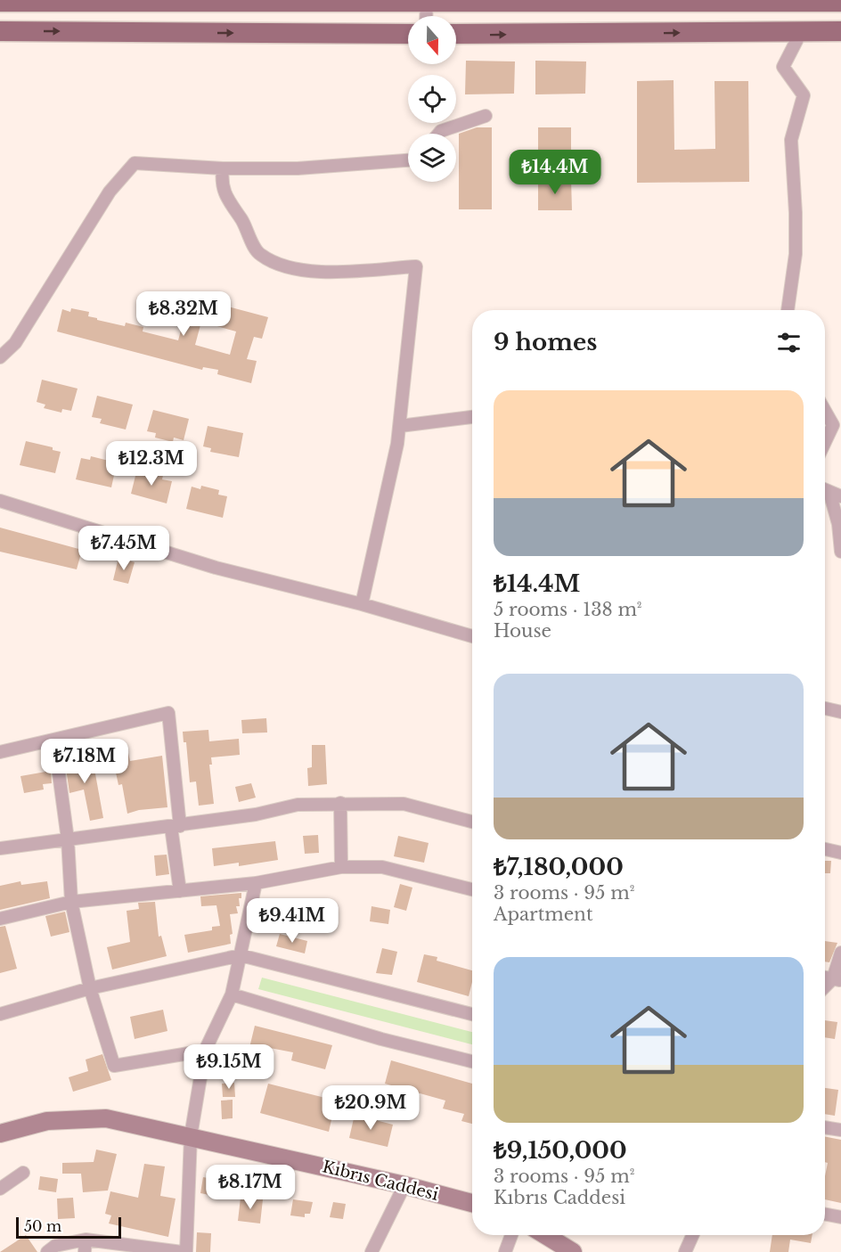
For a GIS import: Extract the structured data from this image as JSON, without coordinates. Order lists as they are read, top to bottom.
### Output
{
  "streets": {
    "main road": ["Kıbrıs Caddesi"]
  },
  "scale_bar": "50 m",
  "north": "bottom",
  "page": {
    "price": [
      "₺14.4M",
      "₺8.32M",
      "₺12.3M",
      "₺7.45M",
      "₺7.18M",
      "₺9.41M",
      "₺9.15M",
      "₺20.9M",
      "₺8.17M"
    ],
    "heading": "9 homes",
    "list": [
      {
        "name": "₺14.4M",
        "note": "5 rooms · 138 m² · House"
      },
      {
        "name": "₺7,180,000",
        "note": "3 rooms · 95 m² · Apartment"
      },
      {
        "name": "₺9,150,000",
        "note": "3 rooms · 95 m² · Kıbrıs Caddesi"
      }
    ],
    "scale": "50 m"
  }
}
